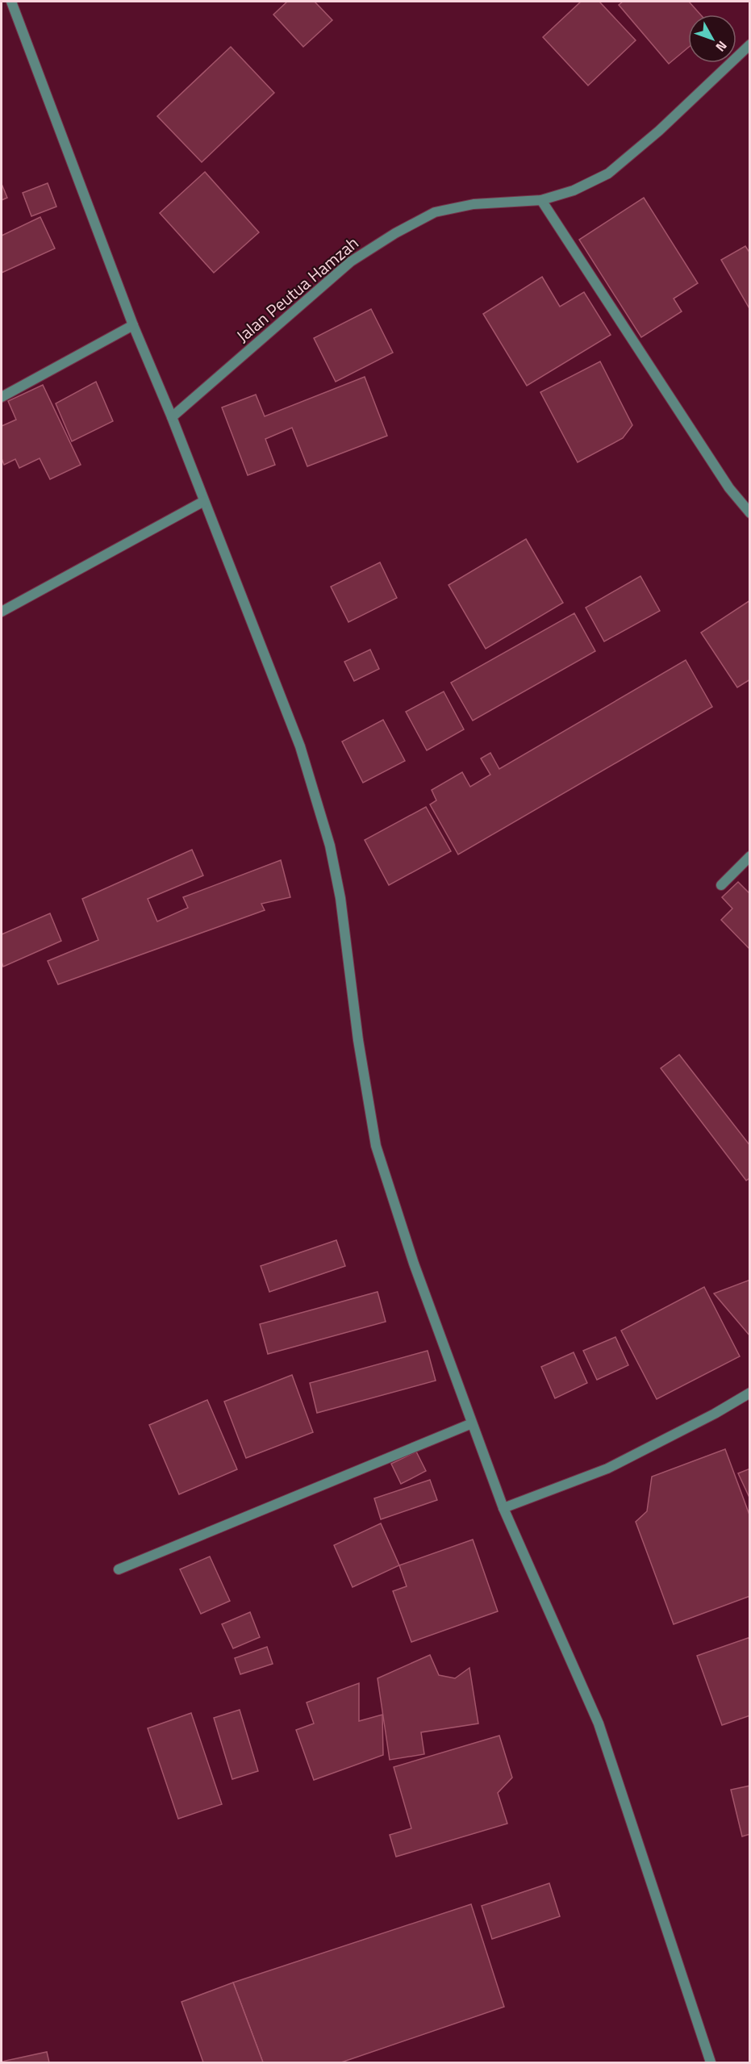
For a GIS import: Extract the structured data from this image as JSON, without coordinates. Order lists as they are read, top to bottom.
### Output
{
  "streets": {
    "street": ["Jalan Peutua Hamzah"]
  },
  "north": "bottom right"
}
